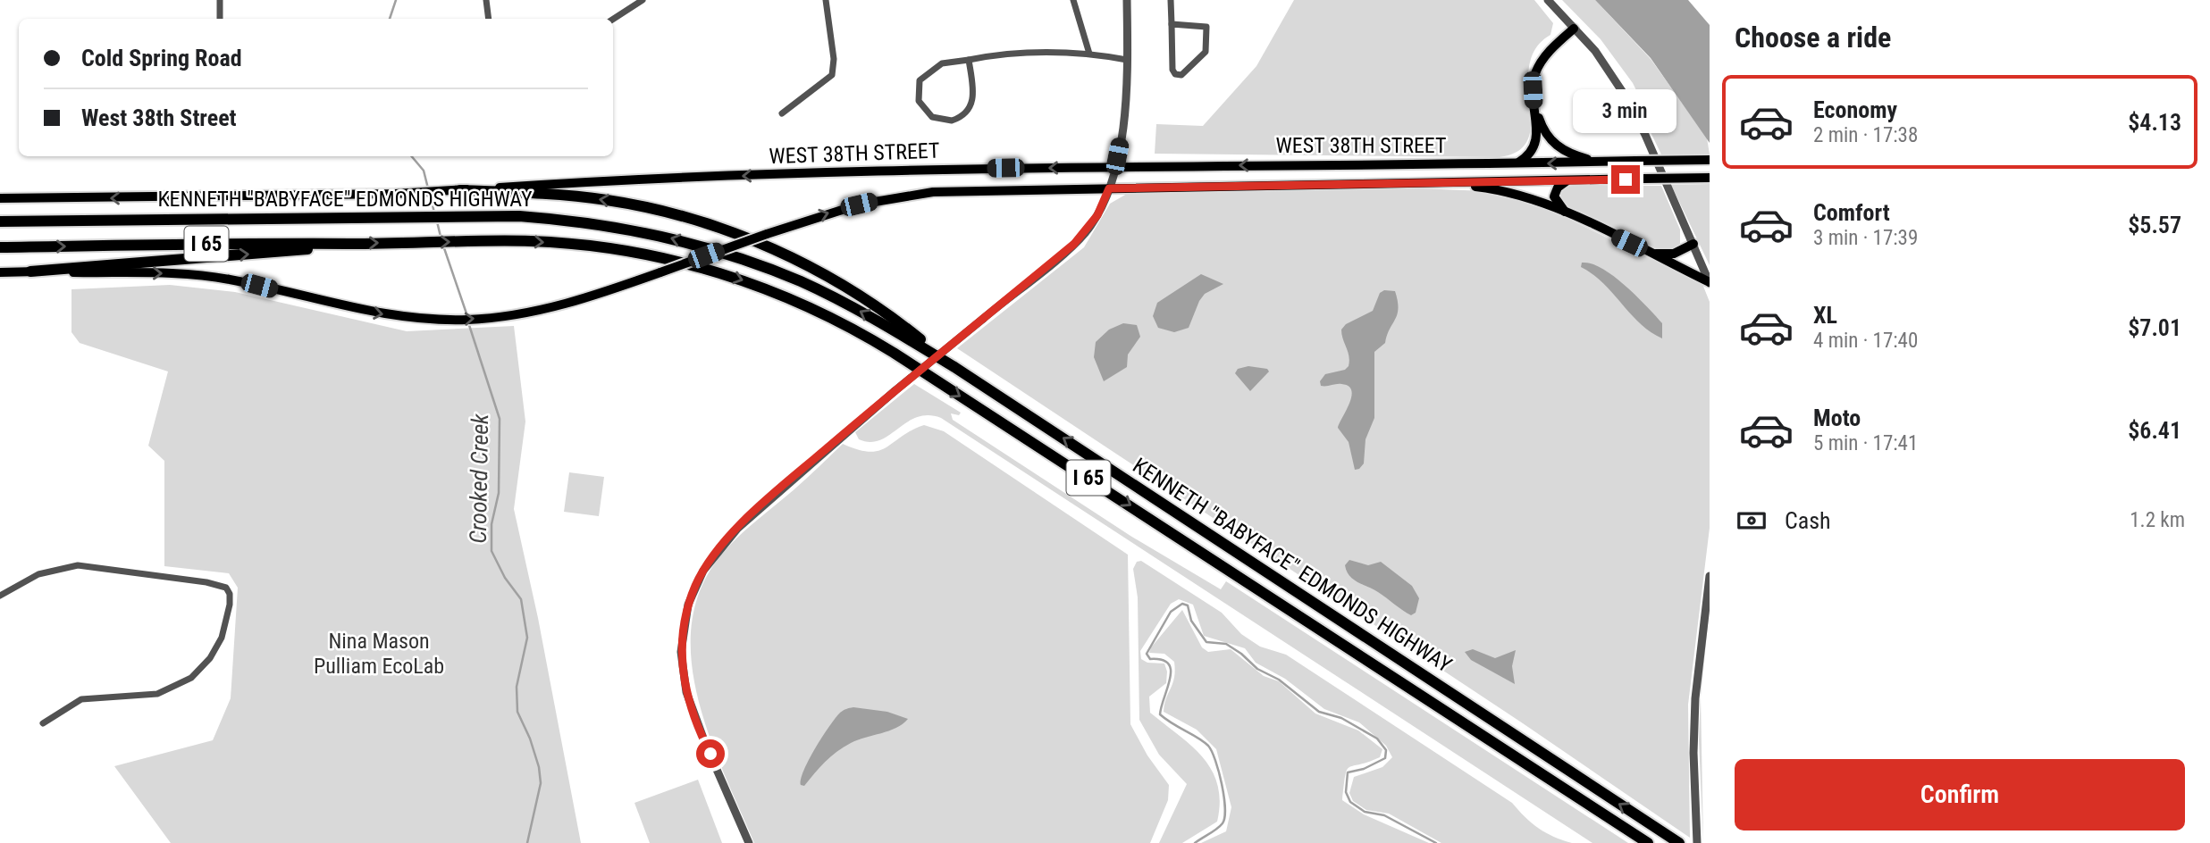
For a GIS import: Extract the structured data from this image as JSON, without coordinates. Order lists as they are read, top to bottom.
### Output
{
  "streets": {
    "highway": ["KENNETH \"BABYFACE\" EDMONDS HIGHWAY", "I 65"],
    "main road": ["WEST 38TH STREET"]
  },
  "water": ["Crooked Creek"],
  "parks": ["Nina Mason Pulliam EcoLab"],
  "page": {
    "heading": "Choose a ride",
    "banner": ["Cold Spring Road", "West 38th Street"],
    "list": [
      {
        "name": "Economy",
        "note": "2 min · 17:38",
        "value": "$4.13"
      },
      {
        "name": "Comfort",
        "note": "3 min · 17:39",
        "value": "$5.57"
      },
      {
        "name": "XL",
        "note": "4 min · 17:40",
        "value": "$7.01"
      },
      {
        "name": "Moto",
        "note": "5 min · 17:41",
        "value": "$6.41"
      }
    ],
    "bubble": "3 min",
    "pay": ["Cash", "1.2 km"],
    "buttons": "Confirm"
  }
}
